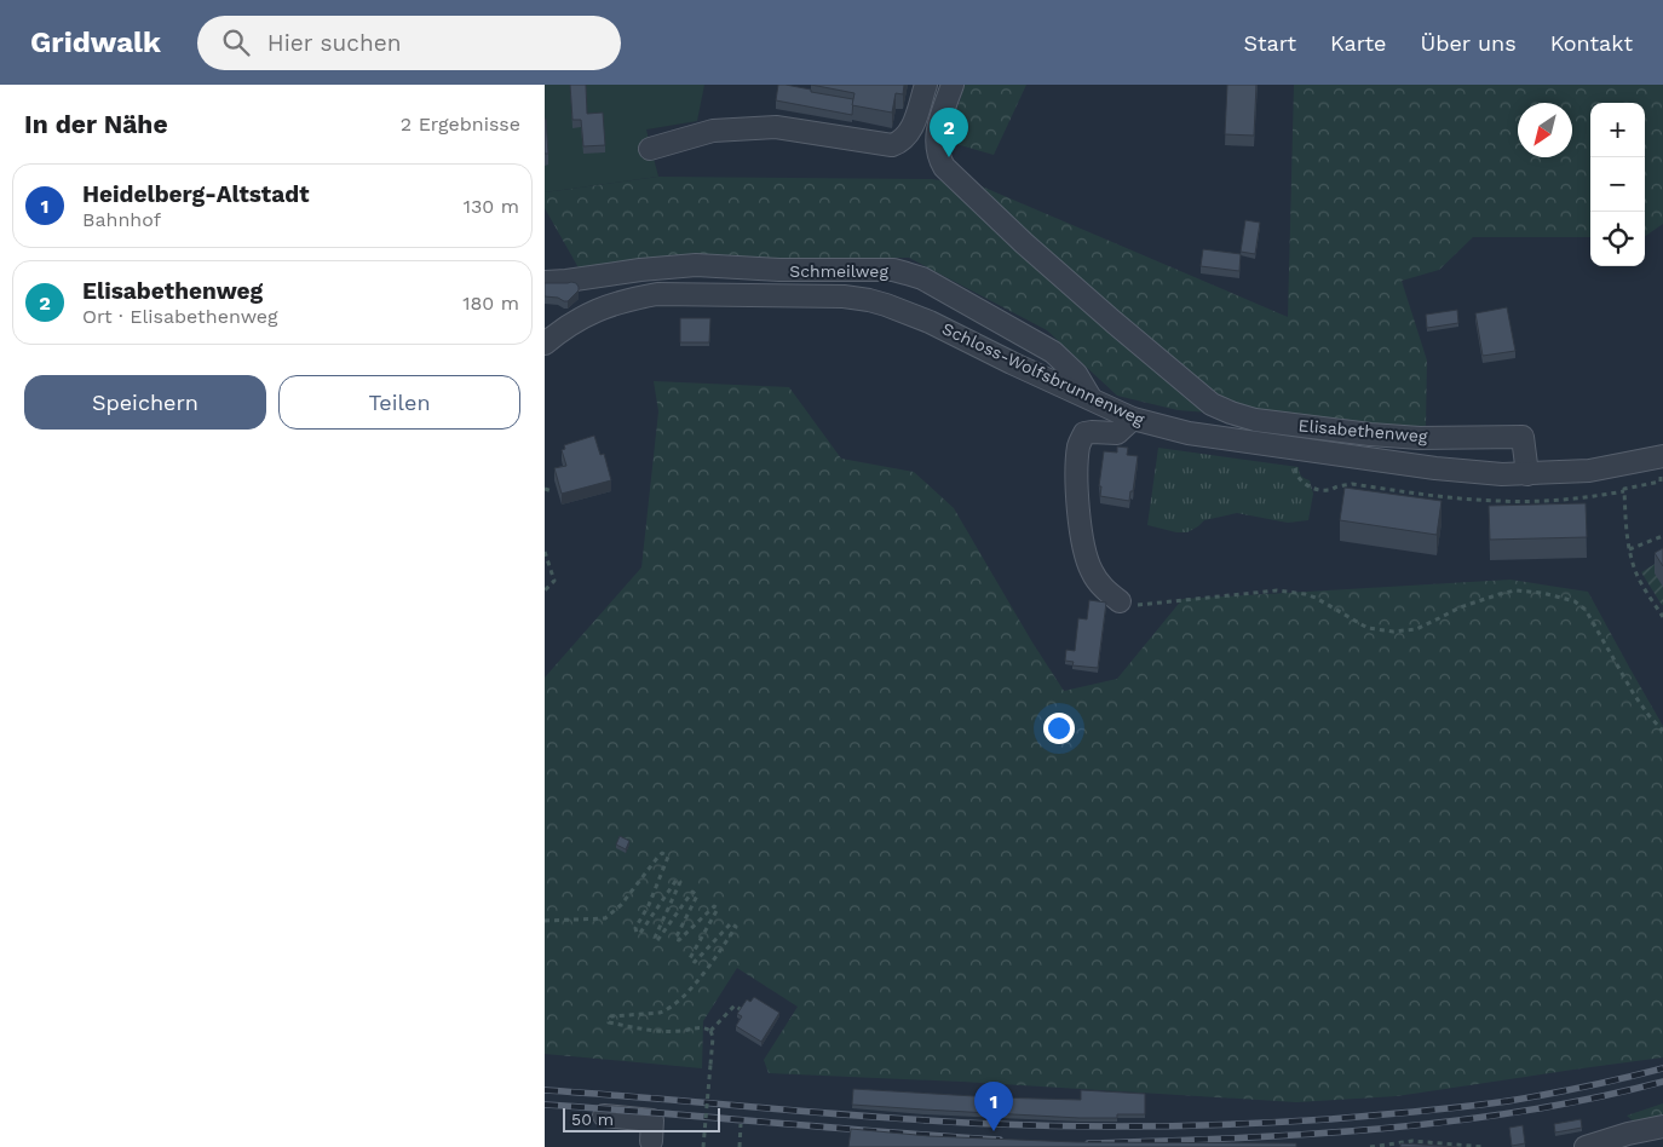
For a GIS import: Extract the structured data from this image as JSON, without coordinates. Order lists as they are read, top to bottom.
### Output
{
  "streets": {
    "street": ["Schmeilweg", "Schloss-Wolfsbrunnenweg", "Elisabethenweg"]
  },
  "crossings": [
    ["Schmeilweg", "Schloss-Wolfsbrunnenweg"],
    ["Schloss-Wolfsbrunnenweg", "Elisabethenweg"]
  ],
  "scale_bar": "50 m",
  "north": "bottom left",
  "page": {
    "header": "Gridwalk",
    "search": "Hier suchen",
    "nav": [
      "Start",
      "Karte",
      "Über uns",
      "Kontakt"
    ],
    "heading": ["In der Nähe", "2 Ergebnisse"],
    "map_buttons": ["+", "−"],
    "pins": ["2", "1"],
    "list": [
      {
        "mark": "1",
        "name": "Heidelberg-Altstadt",
        "note": "Bahnhof",
        "value": "130 m"
      },
      {
        "mark": "2",
        "name": "Elisabethenweg",
        "note": "Ort · Elisabethenweg",
        "value": "180 m"
      }
    ],
    "buttons": ["Speichern", "Teilen"],
    "scale": "50 m"
  }
}
